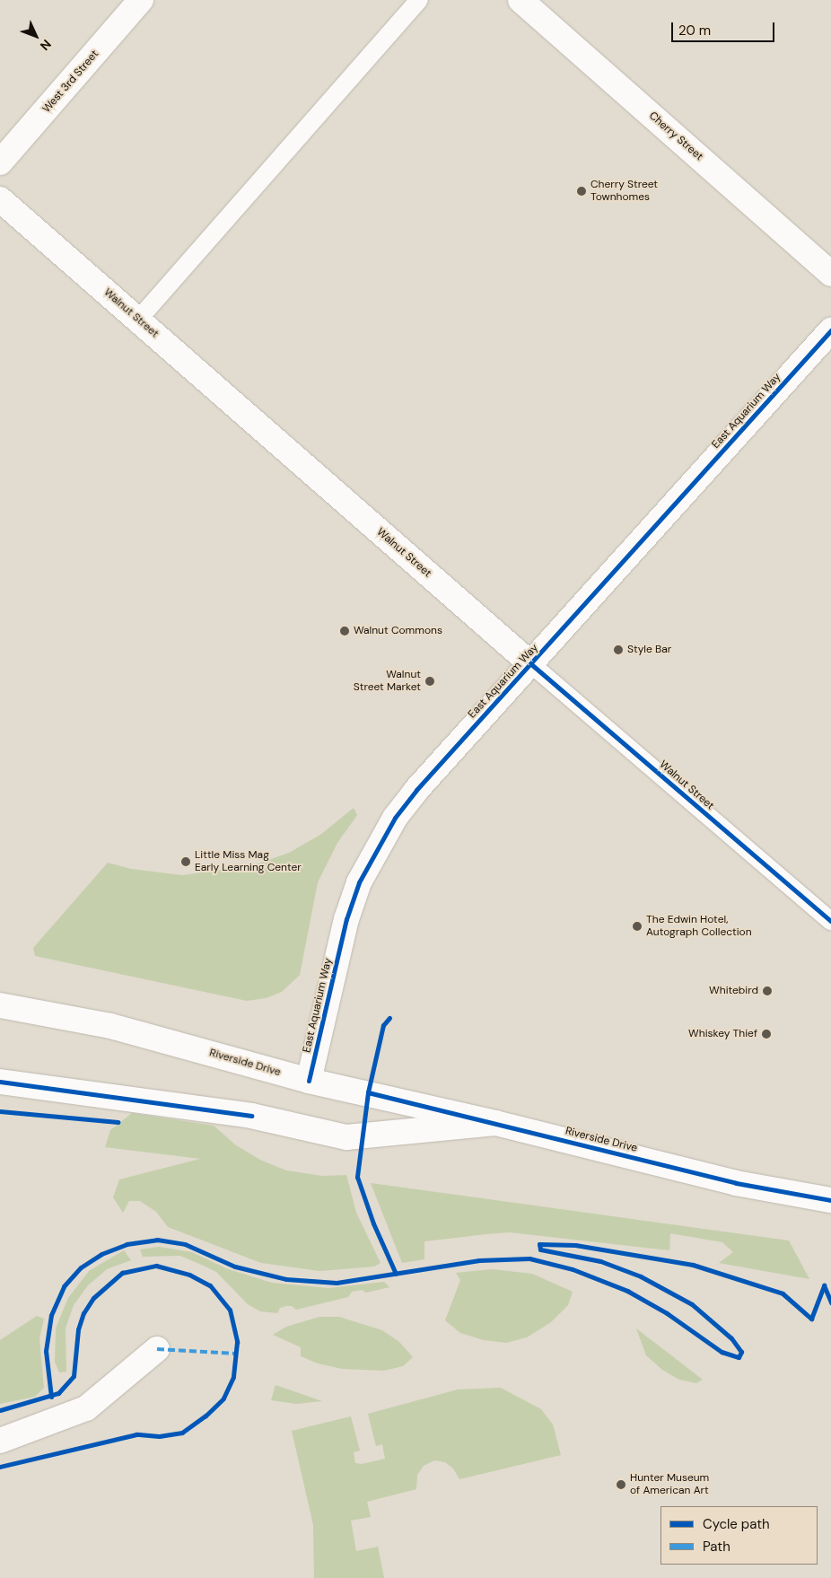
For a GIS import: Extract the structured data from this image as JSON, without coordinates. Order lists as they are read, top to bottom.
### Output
{
  "streets": {
    "street": [
      "West 3rd Street",
      "Cherry Street",
      "Walnut Street",
      "East Aquarium Way",
      "Riverside Drive"
    ]
  },
  "crossings": [
    ["Walnut Street", "East Aquarium Way"],
    ["East Aquarium Way", "Riverside Drive"]
  ],
  "places": [
    "Cherry Street Townhomes",
    "Walnut Commons",
    "Style Bar",
    "Walnut Street Market",
    "Little Miss Mag Early Learning Center",
    "The Edwin Hotel, Autograph Collection",
    "Whitebird",
    "Whiskey Thief",
    "Hunter Museum of American Art"
  ],
  "legend": ["Cycle path", "Path"],
  "scale_bar": "20 m",
  "north": "bottom right"
}
